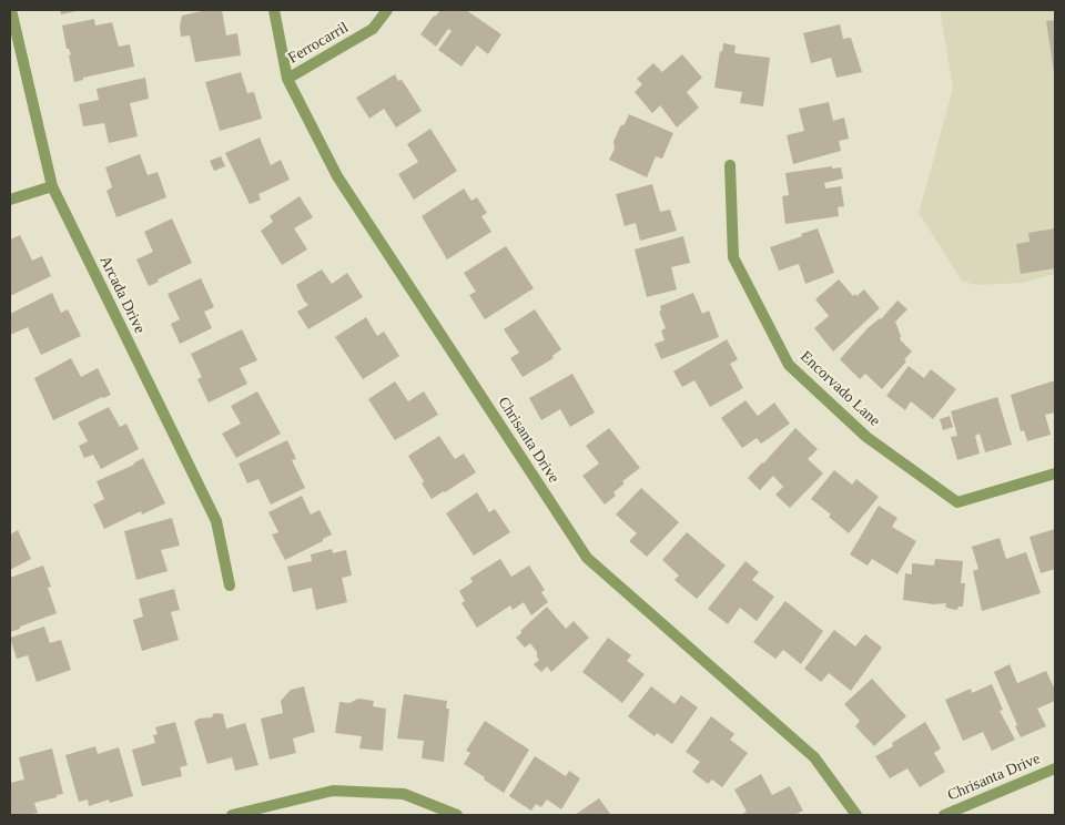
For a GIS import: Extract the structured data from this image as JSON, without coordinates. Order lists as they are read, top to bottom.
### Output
{
  "streets": {
    "street": [
      "Ferrocarril",
      "Arcada Drive",
      "Encorvado Lane",
      "Chrisanta Drive"
    ]
  },
  "crossings": [
    ["Ferrocarril", "Chrisanta Drive"]
  ]
}
